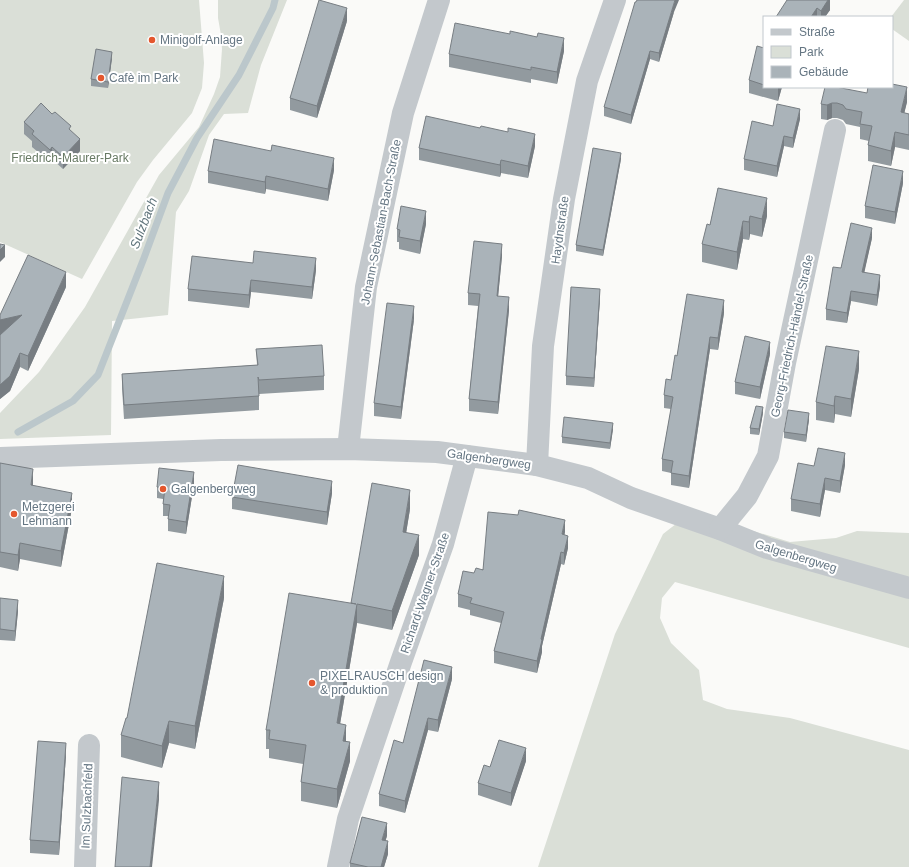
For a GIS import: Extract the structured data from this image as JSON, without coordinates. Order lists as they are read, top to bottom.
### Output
{
  "streets": {
    "street": [
      "Johann-Sebastian-Bach-Straße",
      "Haydnstraße",
      "Georg-Friedrich-Händel-Straße",
      "Galgenbergweg",
      "Richard-Wagner-Straße",
      "Im Sulzbachfeld"
    ]
  },
  "crossings": [
    ["Johann-Sebastian-Bach-Straße", "Galgenbergweg"],
    ["Haydnstraße", "Galgenbergweg"],
    ["Georg-Friedrich-Händel-Straße", "Galgenbergweg"],
    ["Galgenbergweg", "Richard-Wagner-Straße"]
  ],
  "water": ["Sulzbach"],
  "parks": ["Friedrich-Maurer-Park"],
  "places": [
    "Minigolf-Anlage",
    "Cafè im Park",
    "Galgenbergweg",
    "Metzgerei Lehmann",
    "PIXELRAUSCH design & produktion"
  ],
  "legend": ["Straße", "Park", "Gebäude"]
}
